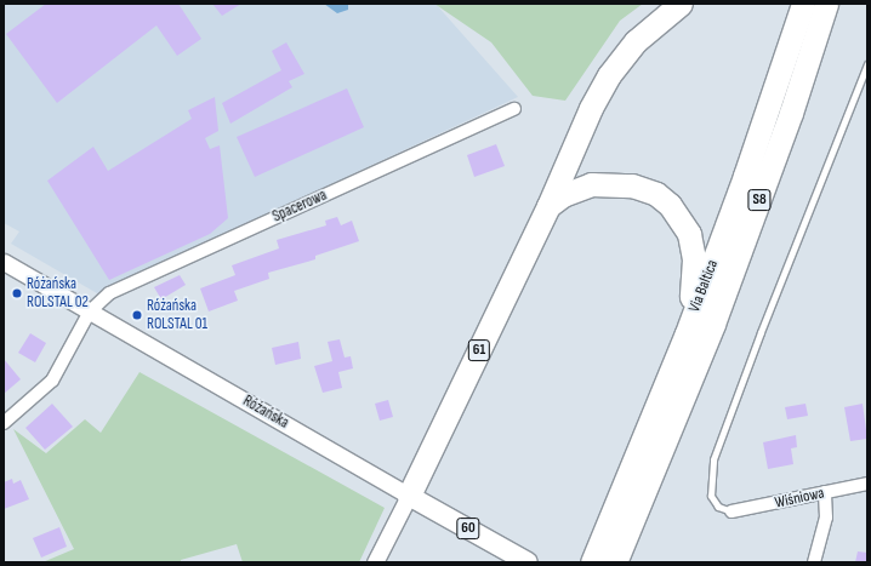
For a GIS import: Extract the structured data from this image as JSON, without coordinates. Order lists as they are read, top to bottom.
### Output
{
  "streets": {
    "highway": ["S8", "Via Baltica", "61"],
    "main road": ["Różańska", "60"],
    "street": ["Spacerowa", "Wiśniowa"]
  },
  "crossings": [
    ["Spacerowa", "Różańska"],
    ["61", "Różańska"]
  ],
  "places": ["Różańska ROLSTAL 02", "Różańska ROLSTAL 01"]
}
